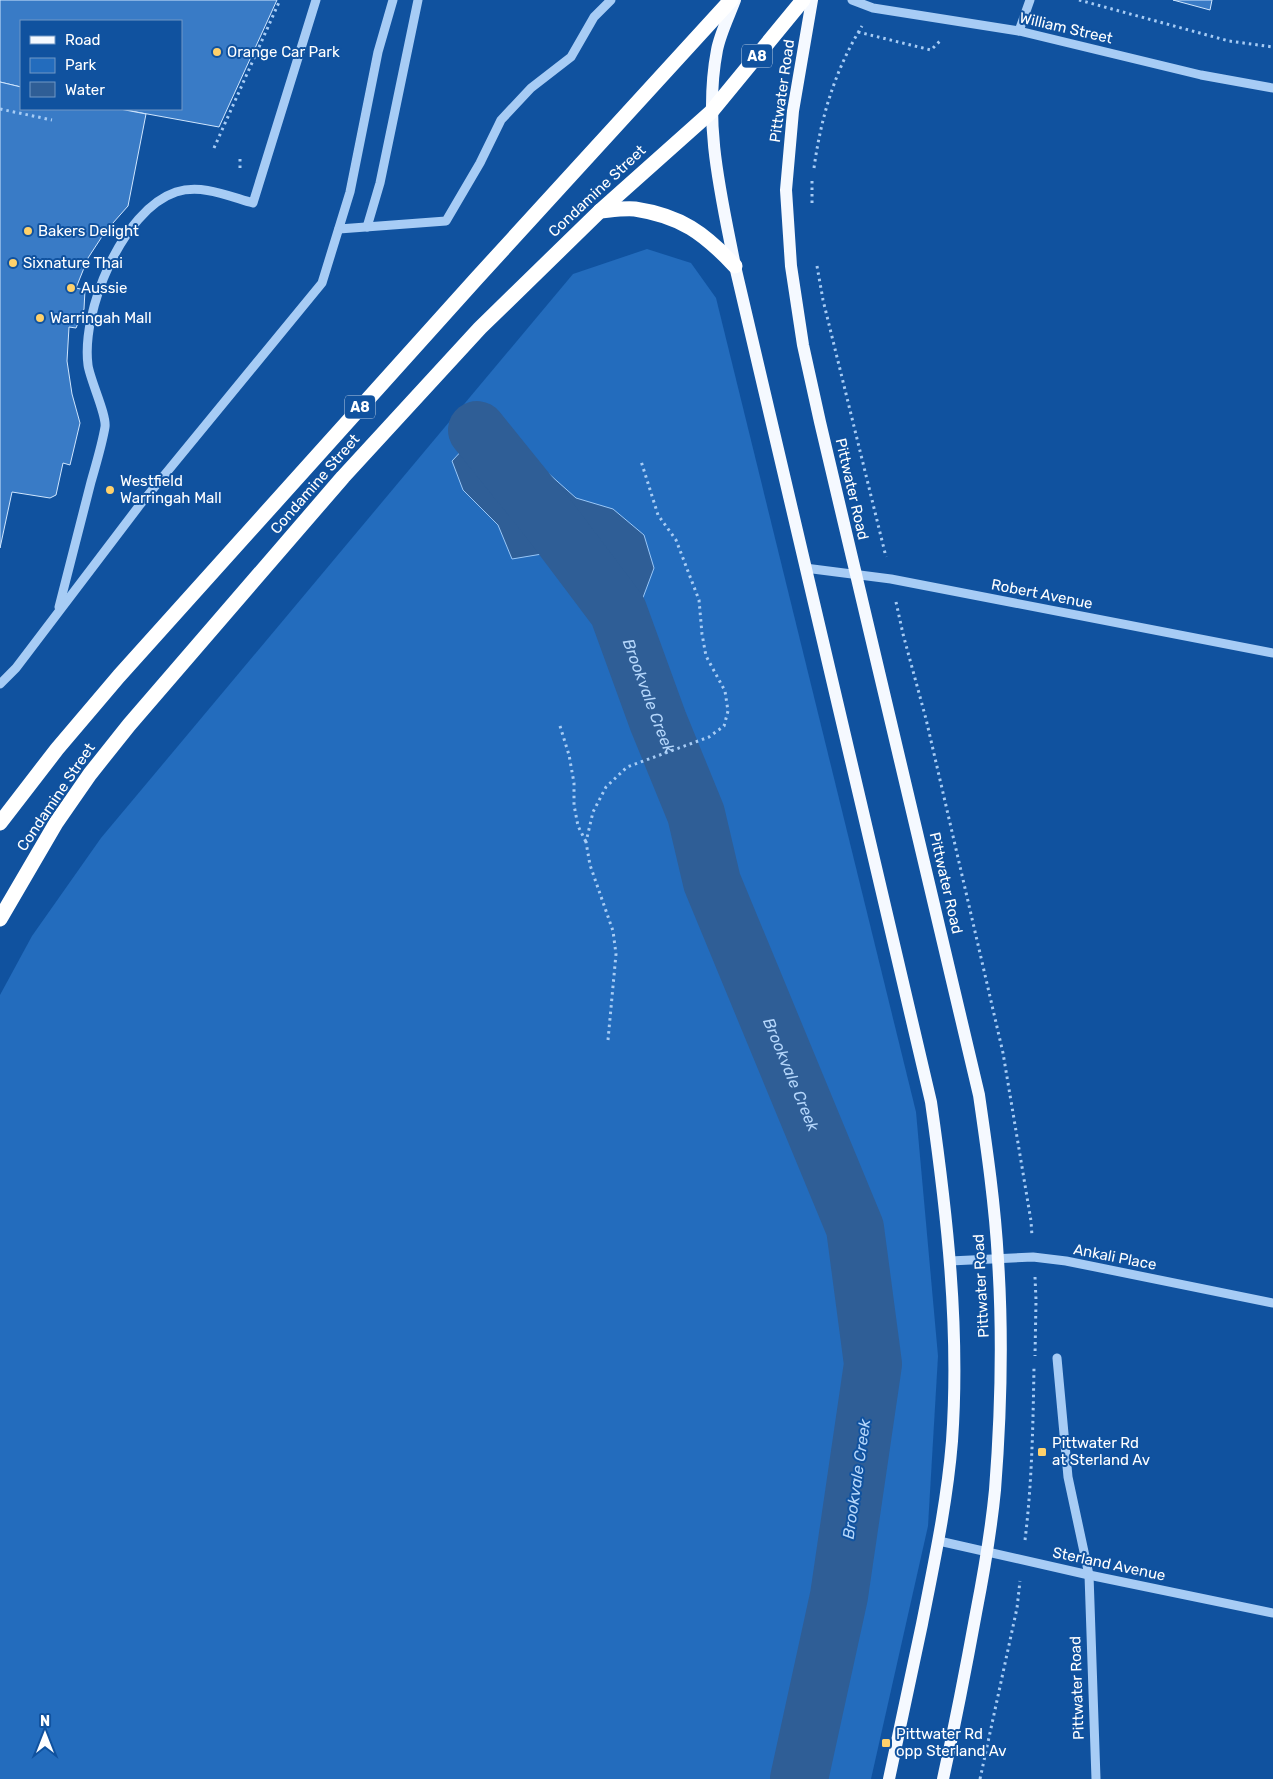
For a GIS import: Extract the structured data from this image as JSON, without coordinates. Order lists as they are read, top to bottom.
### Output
{
  "streets": {
    "highway": ["A8", "Condamine Street"],
    "main road": ["Pittwater Road"],
    "street": [
      "William Street",
      "Robert Avenue",
      "Ankali Place",
      "Sterland Avenue"
    ]
  },
  "crossings": [
    ["Pittwater Road", "Condamine Street"],
    ["Pittwater Road", "Robert Avenue"],
    ["Pittwater Road", "Ankali Place"],
    ["Pittwater Road", "Sterland Avenue"]
  ],
  "water": ["Brookvale Creek"],
  "places": {
    "other": [
      "Orange Car Park",
      "Bakers Delight",
      "Sixnature Thai",
      "Aussie",
      "Warringah Mall",
      "Westfield Warringah Mall"
    ],
    "transit": ["Pittwater Rd at Sterland Av", "Pittwater Rd opp Sterland Av"]
  },
  "legend": ["Road", "Park", "Water"],
  "north": "top"
}
